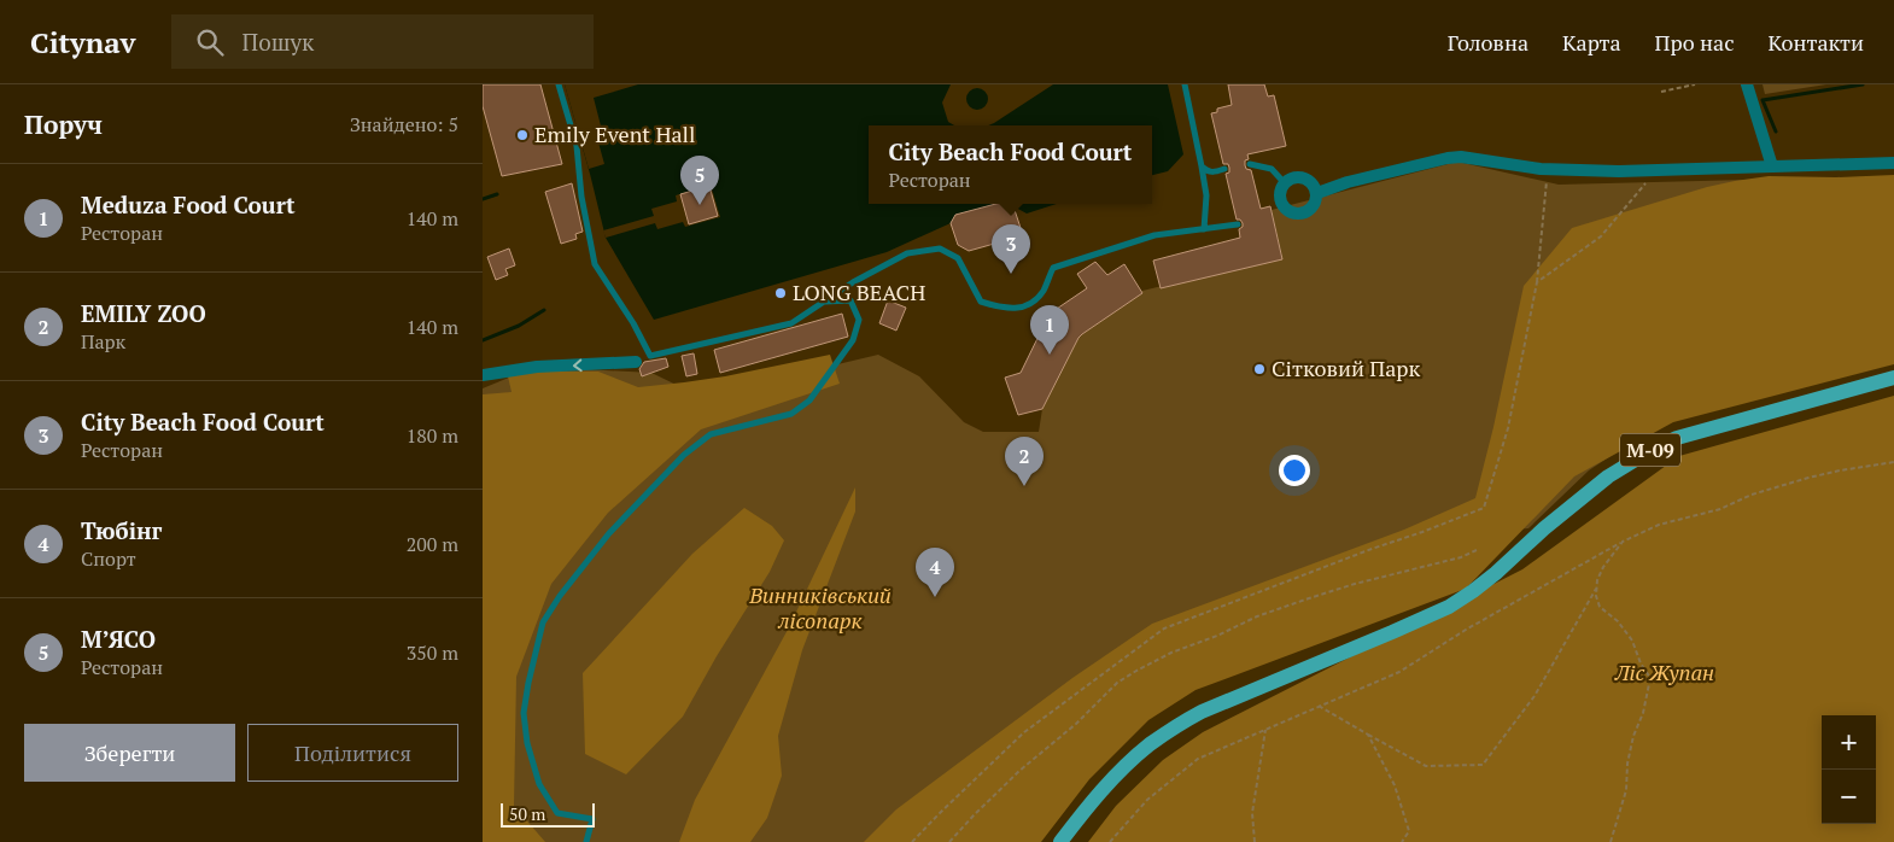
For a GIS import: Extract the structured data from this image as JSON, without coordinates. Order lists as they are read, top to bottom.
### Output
{
  "streets": {
    "main road": ["М-09"]
  },
  "parks": ["Винниківський лісопарк", "Ліс Жупан"],
  "places": ["Emily Event Hall", "LONG BEACH", "Сітковий Парк"],
  "scale_bar": "50 m",
  "page": {
    "header": "Citynav",
    "search": "Пошук",
    "nav": [
      "Головна",
      "Карта",
      "Про нас",
      "Контакти"
    ],
    "heading": ["Поруч", "Знайдено: 5"],
    "popup": ["City Beach Food Court", "Ресторан"],
    "pins": [
      "5",
      "3",
      "1",
      "2",
      "4"
    ],
    "list": [
      {
        "mark": "1",
        "name": "Meduza Food Court",
        "note": "Ресторан",
        "value": "140 m"
      },
      {
        "mark": "2",
        "name": "EMILY ZOO",
        "note": "Парк",
        "value": "140 m"
      },
      {
        "mark": "3",
        "name": "City Beach Food Court",
        "note": "Ресторан",
        "value": "180 m"
      },
      {
        "mark": "4",
        "name": "Тюбінг",
        "note": "Спорт",
        "value": "200 m"
      },
      {
        "mark": "5",
        "name": "М’ЯСО",
        "note": "Ресторан",
        "value": "350 m"
      }
    ],
    "buttons": ["Зберегти", "Поділитися"],
    "map_buttons": ["+", "−"],
    "scale": "50 m"
  }
}
